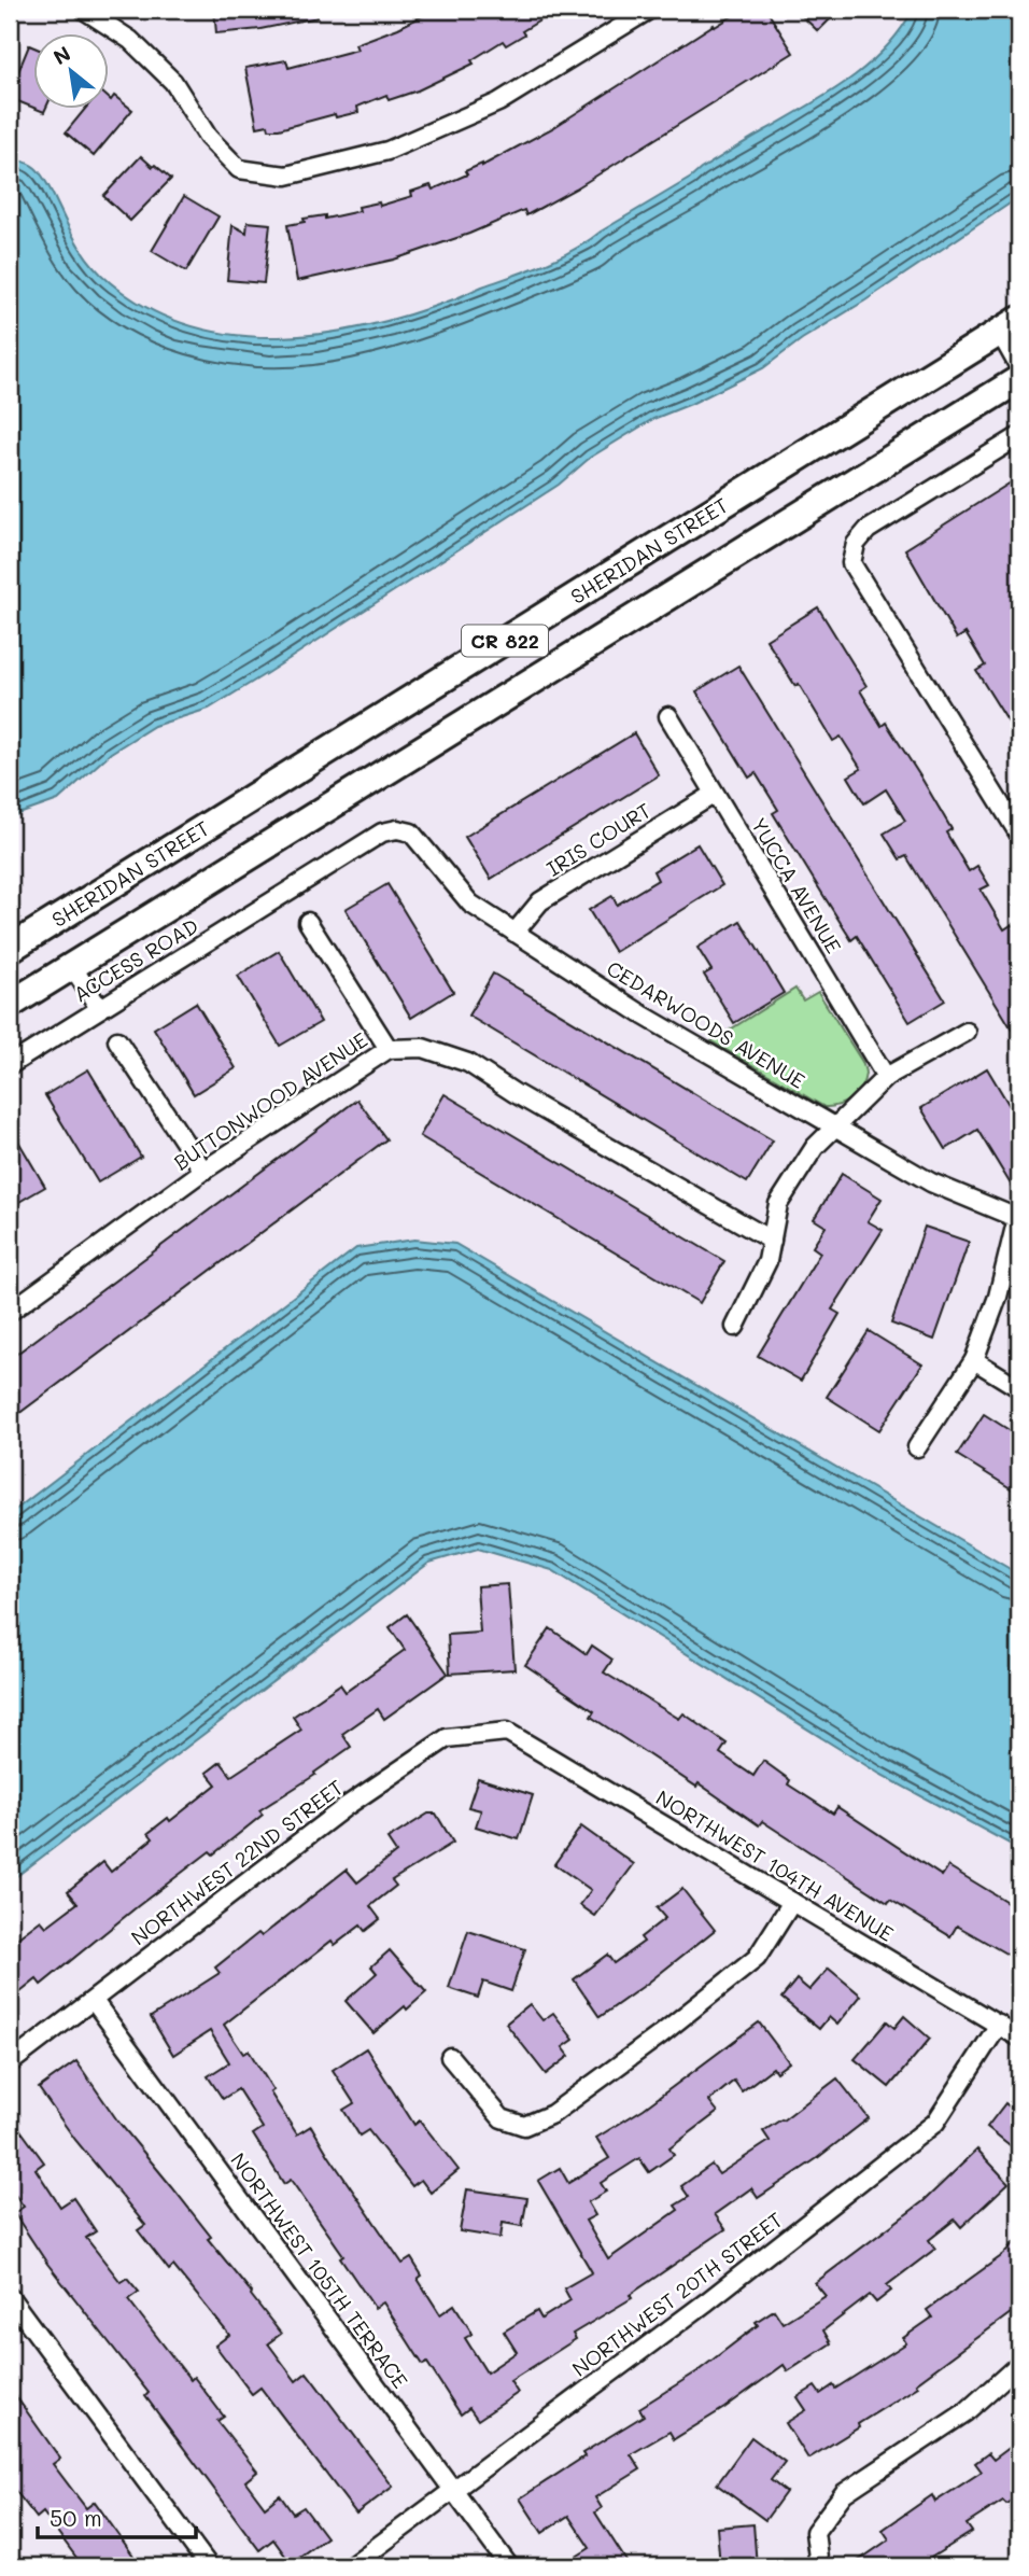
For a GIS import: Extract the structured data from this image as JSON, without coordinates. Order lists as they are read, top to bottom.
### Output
{
  "streets": {
    "main road": ["SHERIDAN STREET", "CR 822"],
    "street": [
      "IRIS COURT",
      "YUCCA AVENUE",
      "ACCESS ROAD",
      "CEDARWOODS AVENUE",
      "BUTTONWOOD AVENUE",
      "NORTHWEST 22ND STREET",
      "NORTHWEST 104TH AVENUE",
      "NORTHWEST 105TH TERRACE",
      "NORTHWEST 20TH STREET"
    ]
  },
  "crossings": [
    ["IRIS COURT", "YUCCA AVENUE"],
    ["IRIS COURT", "CEDARWOODS AVENUE"],
    ["ACCESS ROAD", "CEDARWOODS AVENUE"],
    ["NORTHWEST 22ND STREET", "NORTHWEST 104TH AVENUE"],
    ["NORTHWEST 22ND STREET", "NORTHWEST 105TH TERRACE"],
    ["NORTHWEST 104TH AVENUE", "NORTHWEST 20TH STREET"],
    ["NORTHWEST 105TH TERRACE", "NORTHWEST 20TH STREET"]
  ],
  "scale_bar": "50 m",
  "north": "top left"
}
